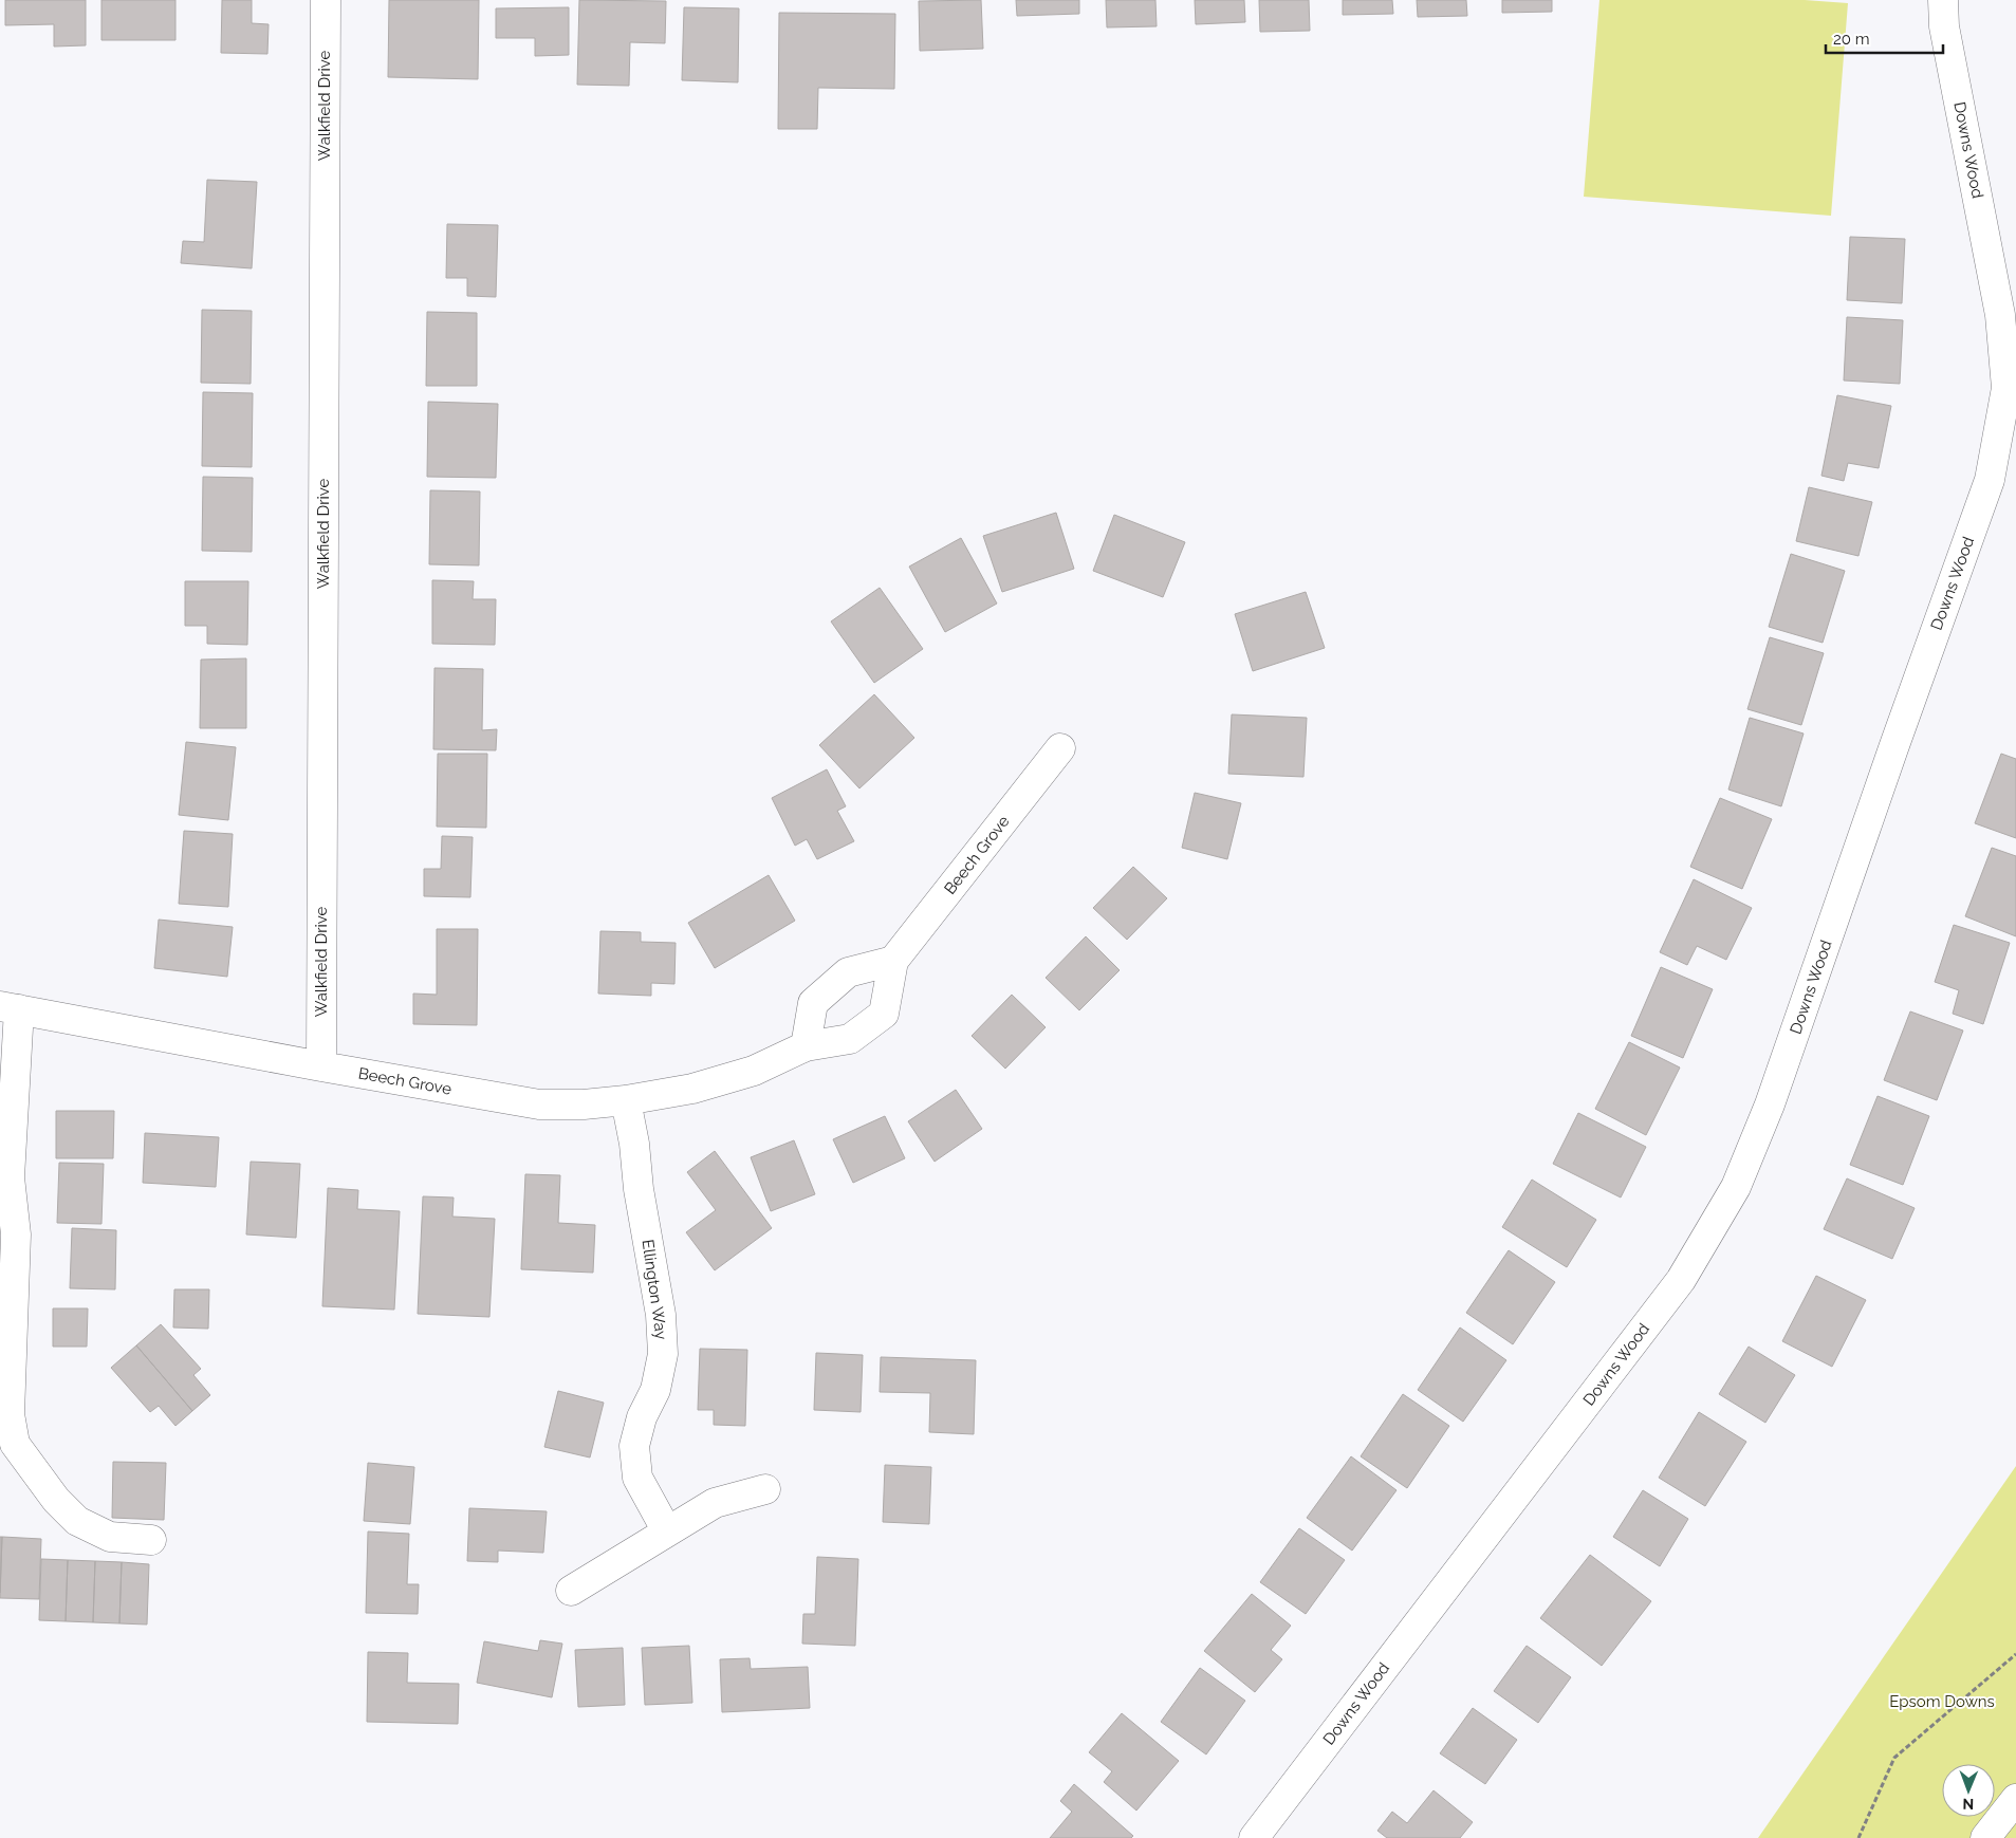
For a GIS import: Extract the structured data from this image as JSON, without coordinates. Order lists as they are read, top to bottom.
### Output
{
  "streets": {
    "street": [
      "Walkfield Drive",
      "Downs Wood",
      "Beech Grove",
      "Ellington Way"
    ]
  },
  "crossings": [
    ["Walkfield Drive", "Beech Grove"],
    ["Beech Grove", "Ellington Way"]
  ],
  "parks": ["Epsom Downs"],
  "scale_bar": "20 m",
  "north": "bottom"
}
